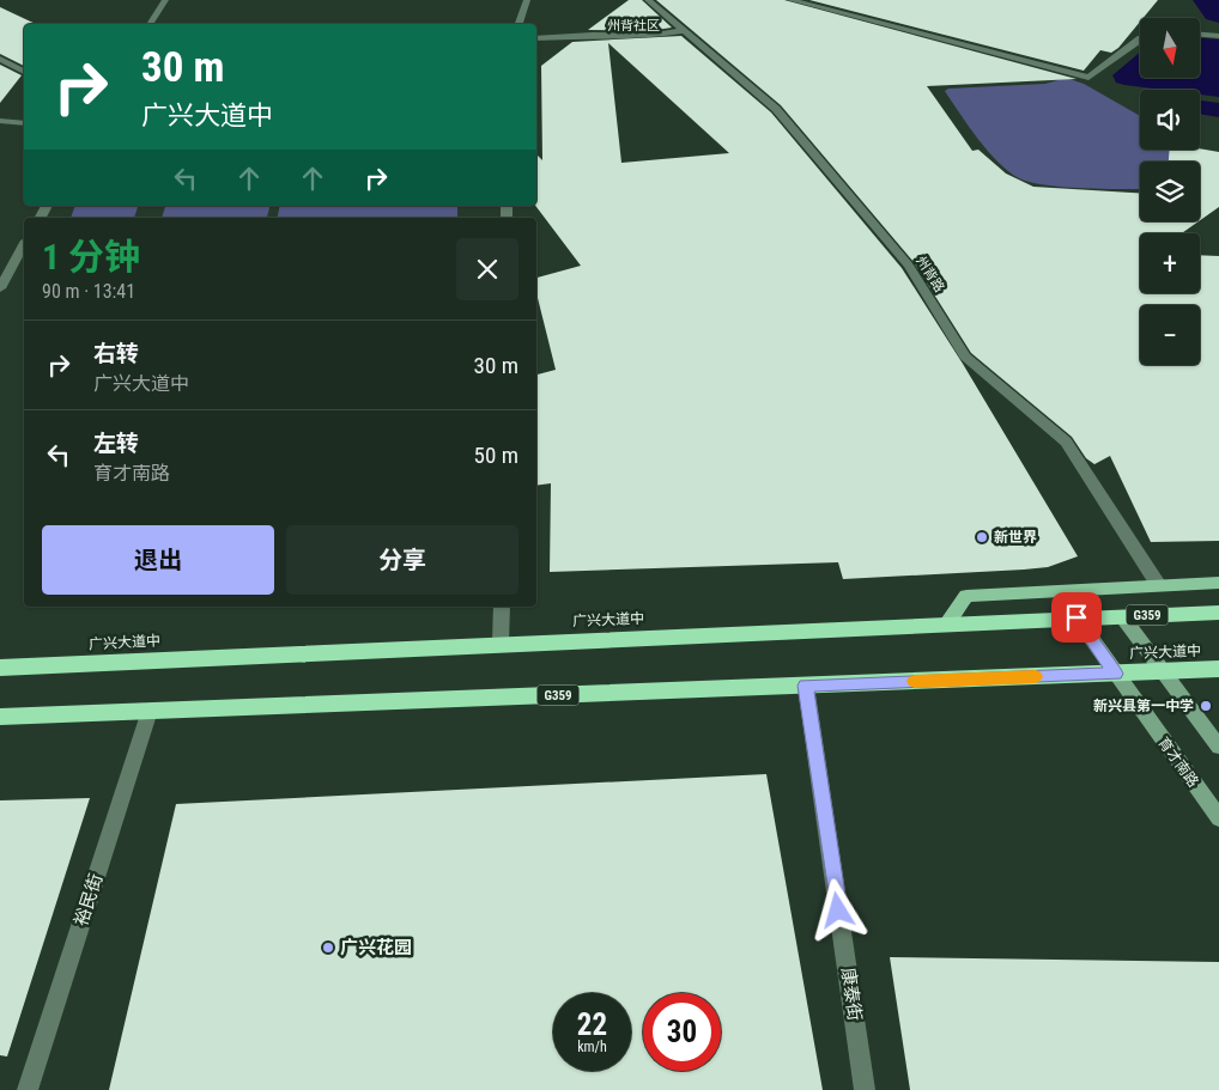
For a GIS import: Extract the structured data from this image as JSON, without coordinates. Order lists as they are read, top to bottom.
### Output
{
  "streets": {
    "highway": ["G359", "广兴大道中"],
    "street": [
      "州背路",
      "育才南路",
      "裕民街",
      "康泰街"
    ]
  },
  "crossings": [
    ["广兴大道中", "育才南路"],
    ["广兴大道中", "裕民街"],
    ["广兴大道中", "康泰街"]
  ],
  "districts": ["州背社区"],
  "places": ["新世界", "新兴县第一中学", "广兴花园"],
  "north": "bottom",
  "page": {
    "map_buttons": ["+", "−"],
    "turn": ["30 m", "广兴大道中"],
    "heading": ["1 分钟", "90 m · 13:41"],
    "list": [
      {
        "name": "右转",
        "note": "广兴大道中",
        "value": "30 m"
      },
      {
        "name": "左转",
        "note": "育才南路",
        "value": "50 m"
      }
    ],
    "buttons": ["退出", "分享"],
    "speed": "22 km/h",
    "limit": "30"
  }
}
